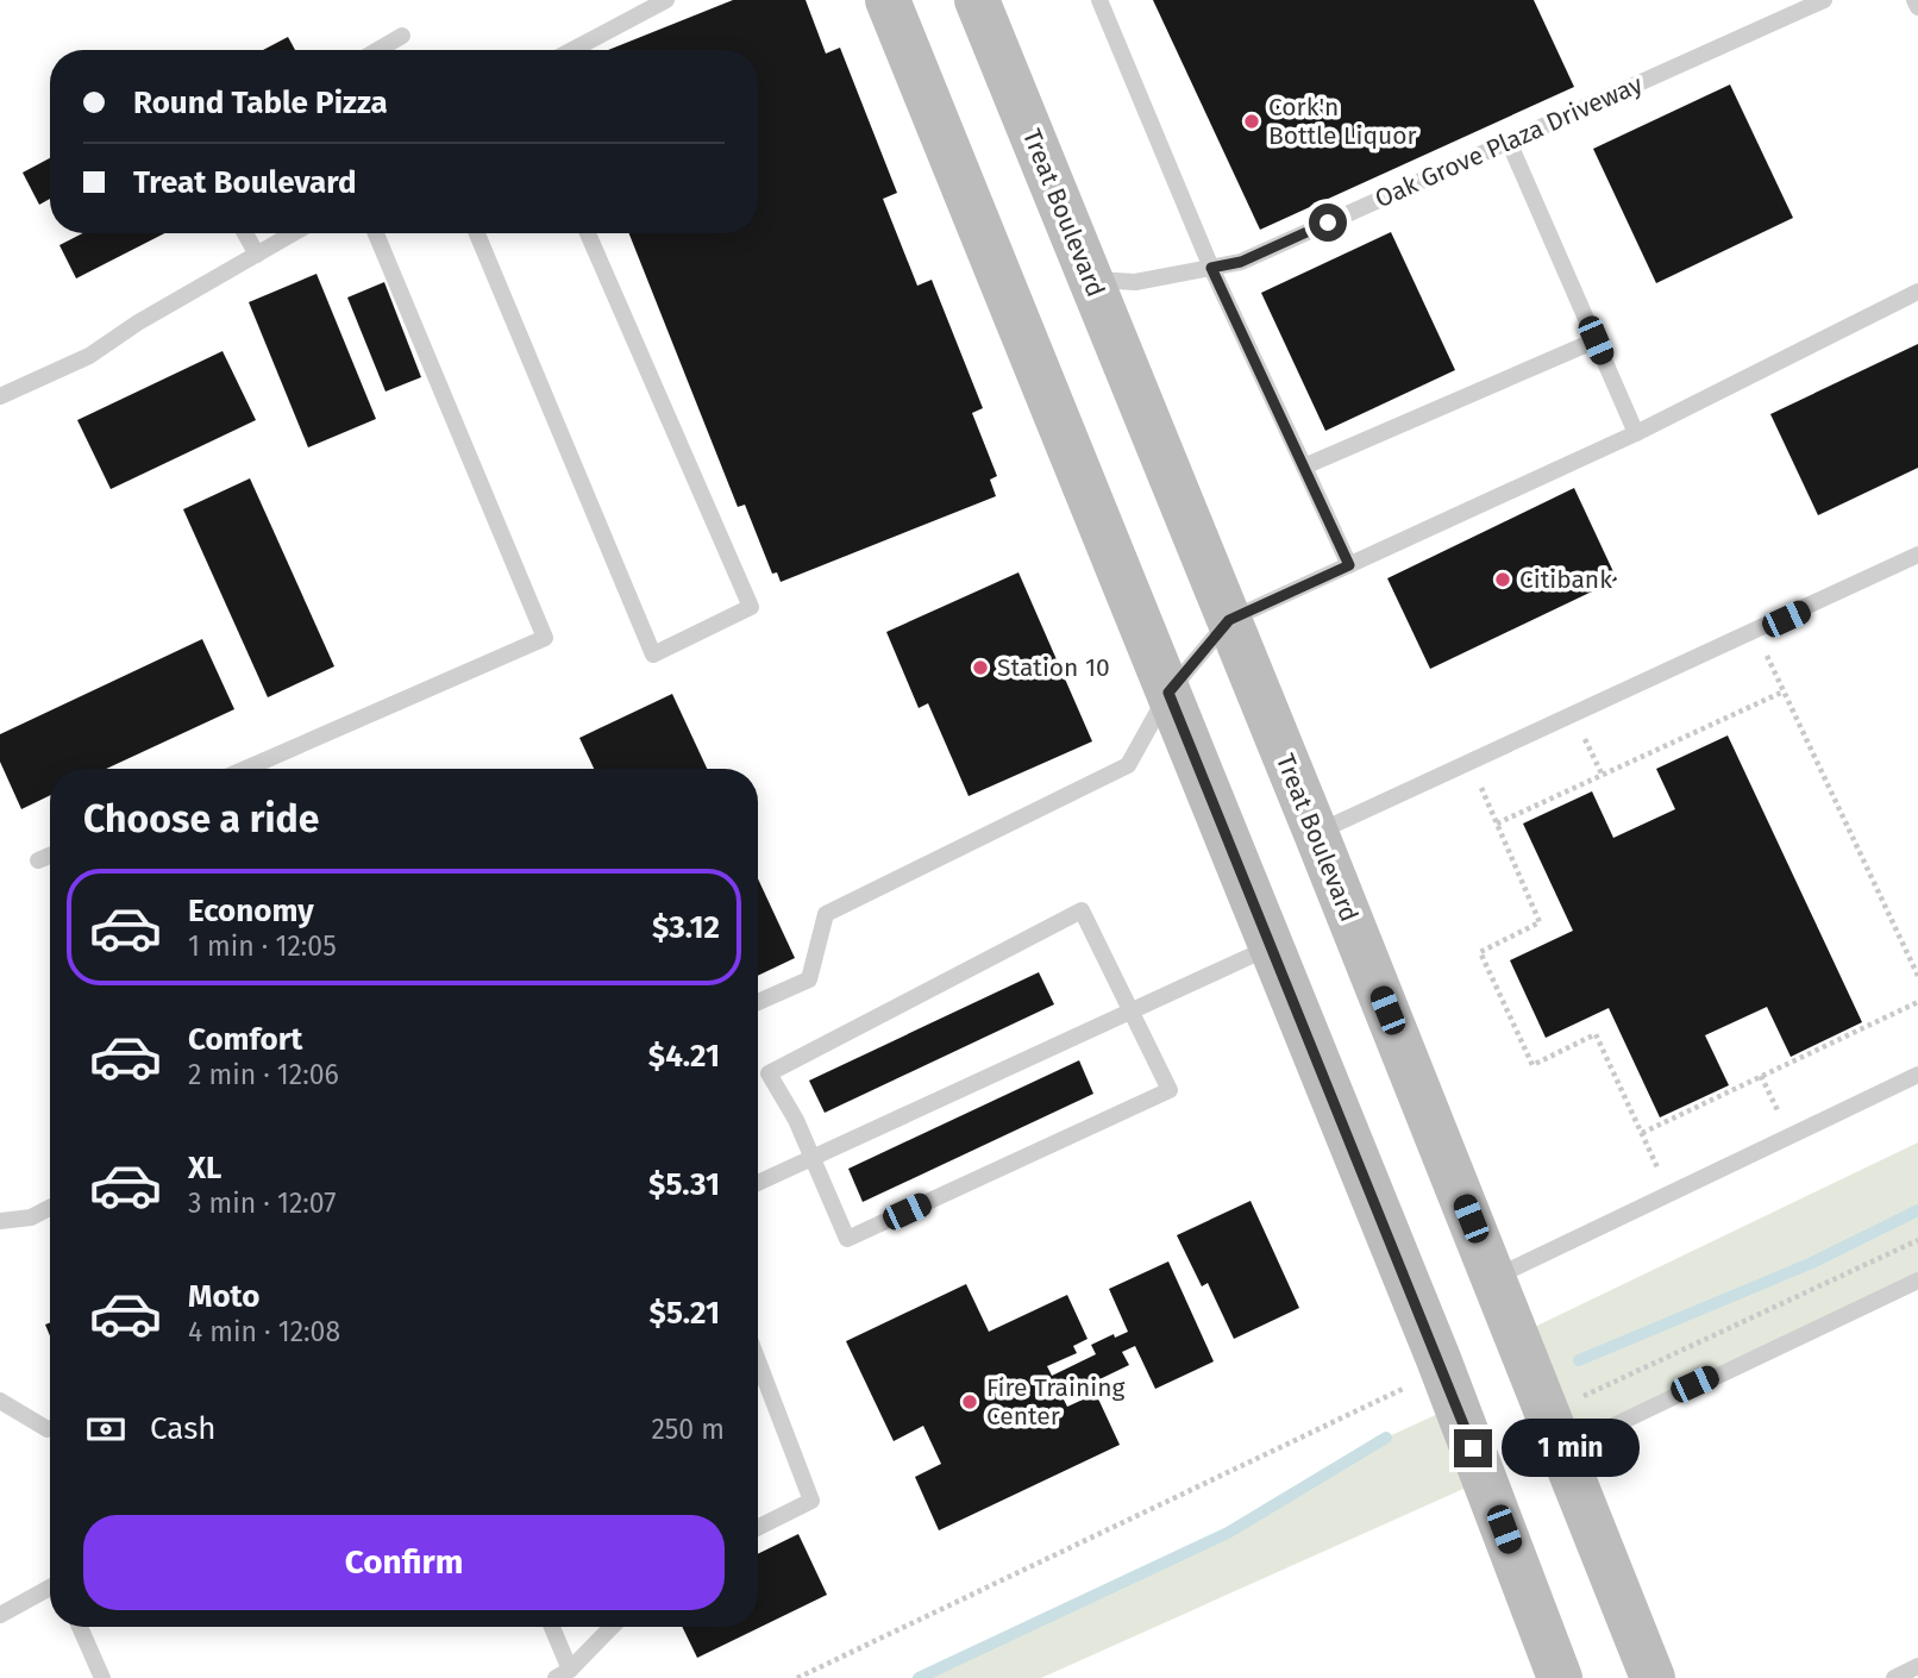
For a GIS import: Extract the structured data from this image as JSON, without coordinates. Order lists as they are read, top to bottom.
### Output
{
  "streets": {
    "main road": ["Treat Boulevard"],
    "lane": ["Oak Grove Plaza Driveway"]
  },
  "crossings": [
    ["Oak Grove Plaza Driveway", "Treat Boulevard"]
  ],
  "places": [
    "Cork'n Bottle Liquor",
    "Citibank",
    "Station 10",
    "Fire Training Center"
  ],
  "page": {
    "banner": ["Round Table Pizza", "Treat Boulevard"],
    "heading": "Choose a ride",
    "list": [
      {
        "name": "Economy",
        "note": "1 min · 12:05",
        "value": "$3.12"
      },
      {
        "name": "Comfort",
        "note": "2 min · 12:06",
        "value": "$4.21"
      },
      {
        "name": "XL",
        "note": "3 min · 12:07",
        "value": "$5.31"
      },
      {
        "name": "Moto",
        "note": "4 min · 12:08",
        "value": "$5.21"
      }
    ],
    "pay": ["Cash", "250 m"],
    "bubble": "1 min",
    "buttons": "Confirm"
  }
}
